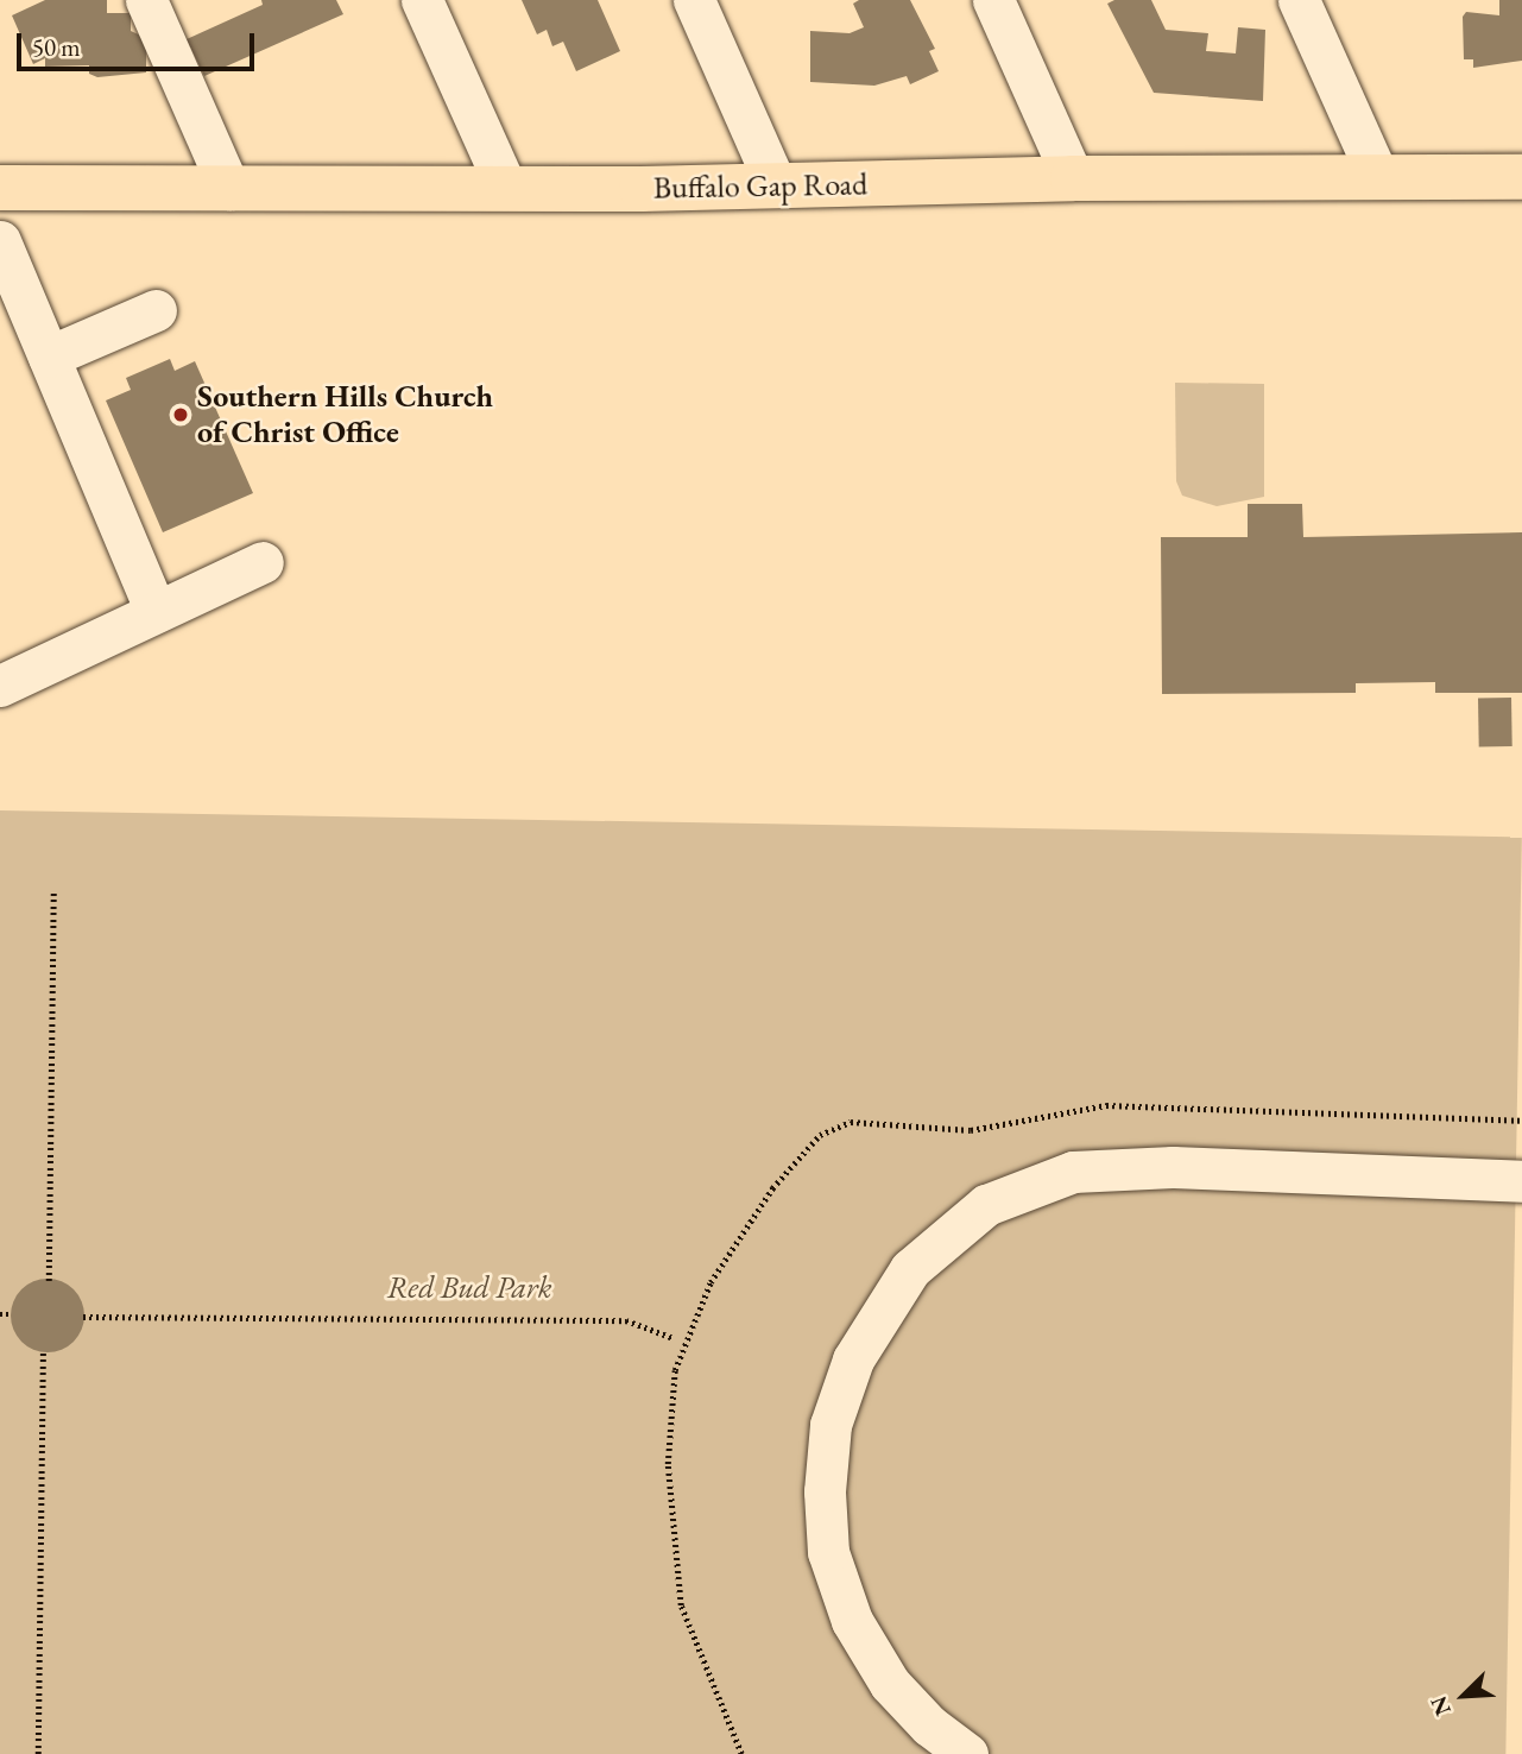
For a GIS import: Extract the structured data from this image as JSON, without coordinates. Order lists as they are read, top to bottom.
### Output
{
  "streets": {
    "main road": ["Buffalo Gap Road"]
  },
  "parks": ["Red Bud Park"],
  "places": ["Southern Hills Church of Christ Office"],
  "scale_bar": "50 m",
  "north": "bottom left"
}
